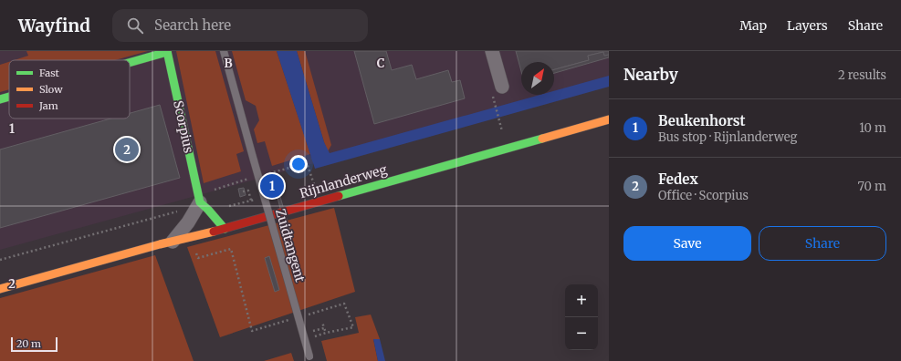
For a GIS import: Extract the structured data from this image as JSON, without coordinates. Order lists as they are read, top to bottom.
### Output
{
  "streets": {
    "street": ["Scorpius", "Rijnlanderweg"],
    "lane": ["Zuidtangent"]
  },
  "legend": ["Fast", "Slow", "Jam"],
  "scale_bar": "20 m",
  "north": "top right",
  "page": {
    "header": "Wayfind",
    "search": "Search here",
    "nav": ["Map", "Layers", "Share"],
    "heading": ["Nearby", "2 results"],
    "list": [
      {
        "mark": "1",
        "name": "Beukenhorst",
        "note": "Bus stop · Rijnlanderweg",
        "value": "10 m"
      },
      {
        "mark": "2",
        "name": "Fedex",
        "note": "Office · Scorpius",
        "value": "70 m"
      }
    ],
    "pins": ["2", "1"],
    "buttons": ["Save", "Share"],
    "map_buttons": ["+", "−"],
    "scale": "20 m"
  },
  "grid": {
    "columns": ["B", "C"],
    "rows": ["1", "2"]
  }
}
